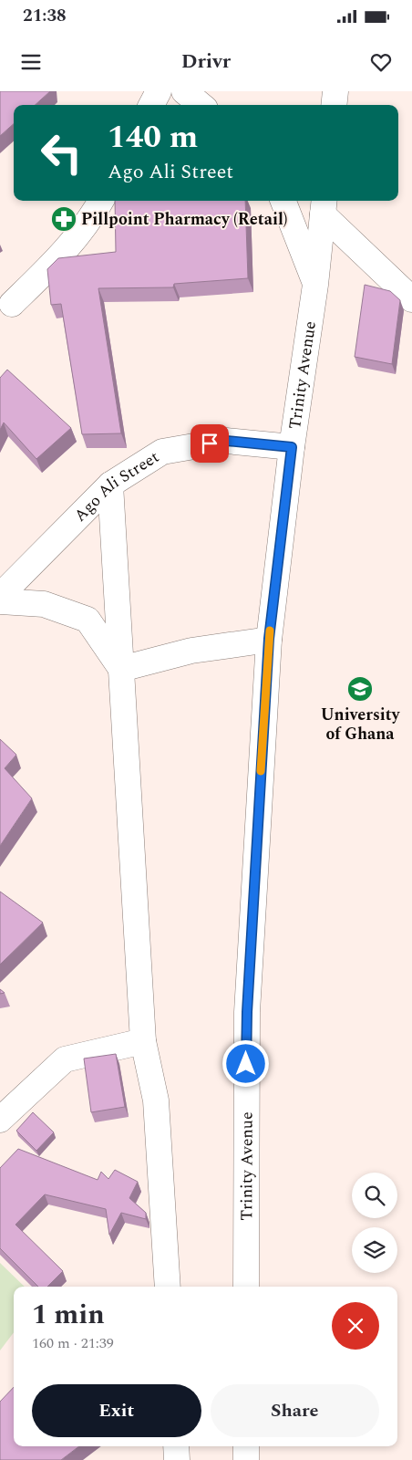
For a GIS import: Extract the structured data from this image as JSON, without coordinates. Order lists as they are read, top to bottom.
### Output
{
  "streets": {
    "street": ["Trinity Avenue", "Ago Ali Street"]
  },
  "crossings": [
    ["Trinity Avenue", "Ago Ali Street"]
  ],
  "places": {
    "pharmacy": ["Pillpoint Pharmacy (Retail)"],
    "school or university": ["University of Ghana"]
  },
  "page": {
    "status": "21:38",
    "header": "Drivr",
    "turn": ["140 m", "Ago Ali Street"],
    "heading": ["1 min", "160 m · 21:39"],
    "buttons": ["Exit", "Share"]
  }
}
